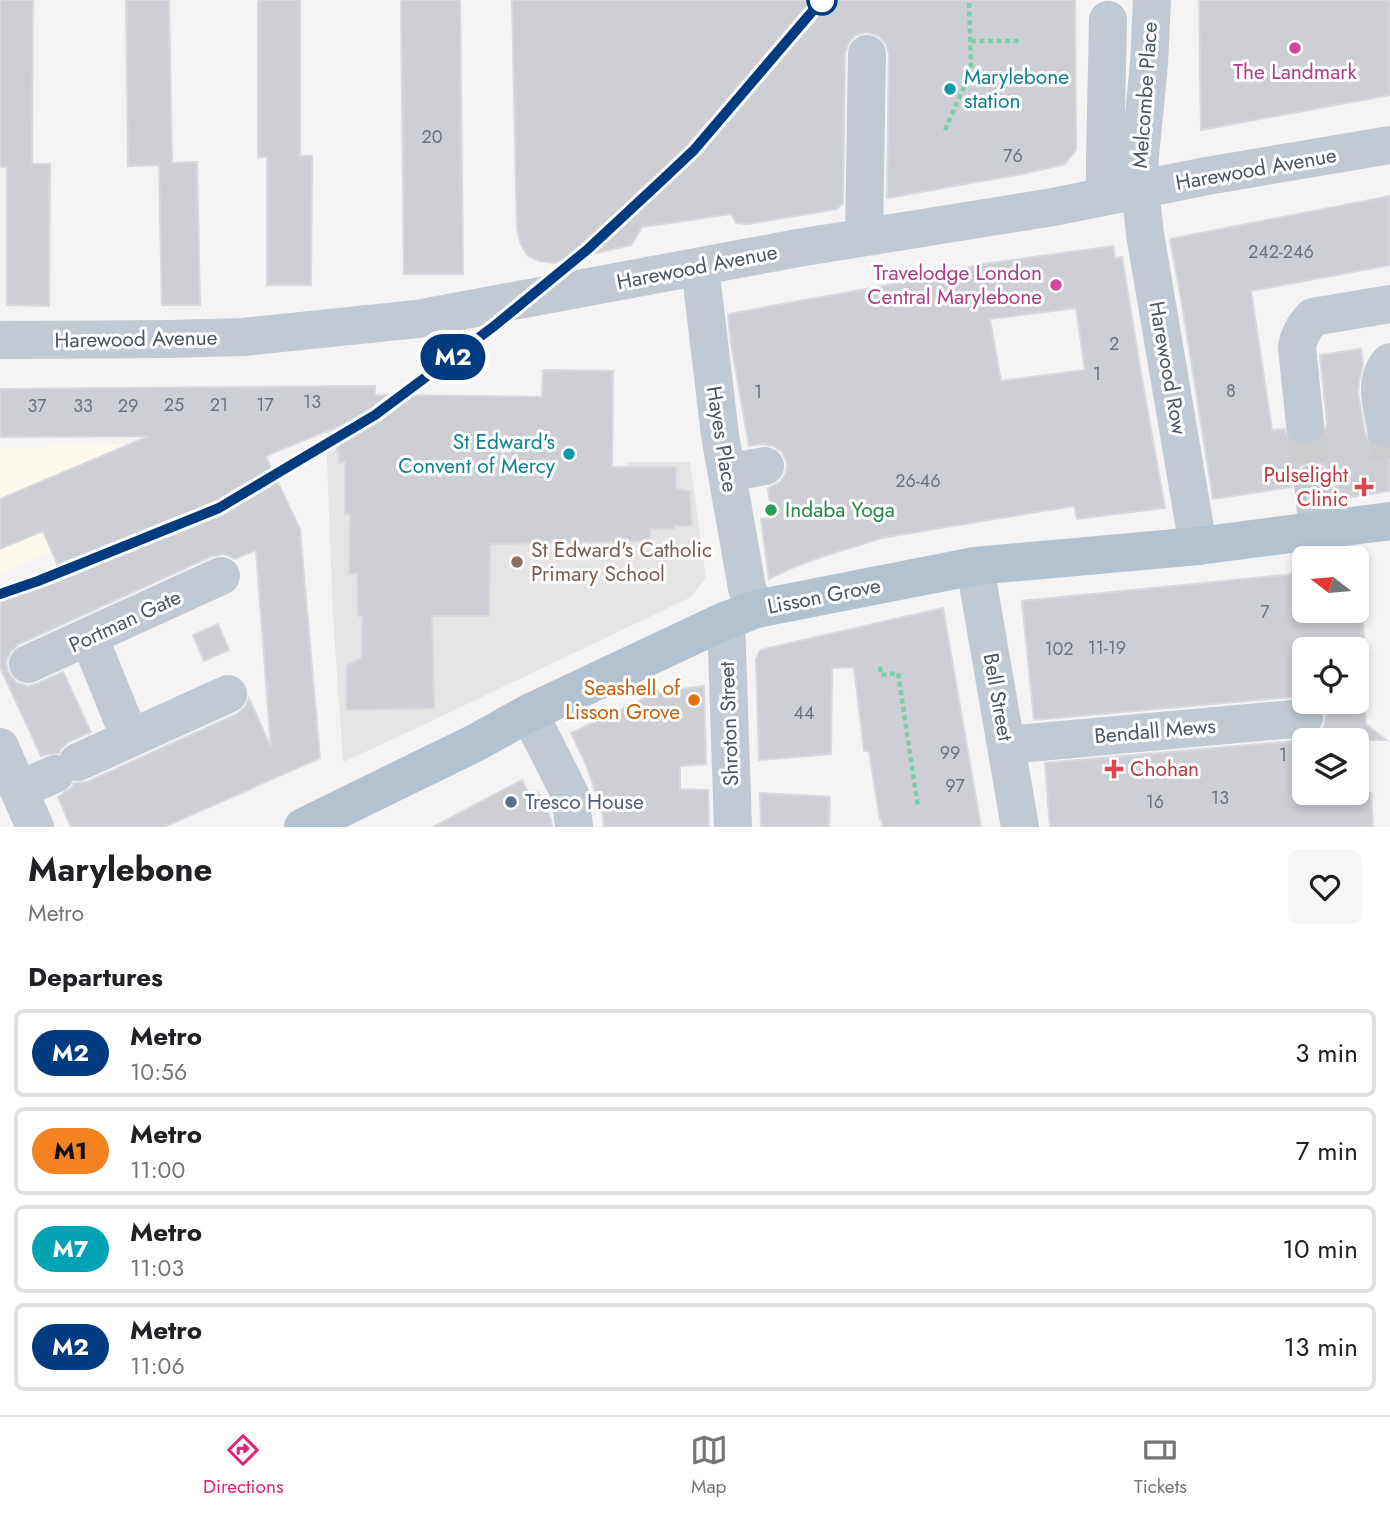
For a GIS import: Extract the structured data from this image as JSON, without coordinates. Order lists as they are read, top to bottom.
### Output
{
  "streets": {
    "main road": ["Lisson Grove"],
    "street": [
      "Melcombe Place",
      "Harewood Avenue",
      "Harewood Row",
      "Hayes Place",
      "Portman Gate",
      "Bell Street",
      "Shroton Street",
      "Bendall Mews"
    ]
  },
  "crossings": [
    ["Melcombe Place", "Harewood Avenue"],
    ["Melcombe Place", "Harewood Row"],
    ["Harewood Avenue", "Harewood Row"],
    ["Harewood Avenue", "Hayes Place"],
    ["Harewood Row", "Lisson Grove"],
    ["Hayes Place", "Lisson Grove"],
    ["Hayes Place", "Shroton Street"],
    ["Lisson Grove", "Bell Street"],
    ["Lisson Grove", "Shroton Street"],
    ["Bell Street", "Bendall Mews"]
  ],
  "places": {
    "other": [
      "The Landmark",
      "Marylebone station",
      "Travelodge London Central Marylebone",
      "St Edward's Convent of Mercy",
      "Indaba Yoga",
      "St Edward's Catholic Primary School",
      "Seashell of Lisson Grove",
      "Tresco House"
    ],
    "health": ["Pulselight Clinic", "Chohan"]
  },
  "lines": ["metro line M2"],
  "house_numbers": [
    "20",
    "76",
    "242-246",
    "2",
    "1",
    "8",
    "1",
    "13",
    "25",
    "21",
    "17",
    "37",
    "33",
    "29",
    "26-46",
    "7",
    "11-19",
    "102",
    "44",
    "99",
    "1",
    "97",
    "13",
    "16"
  ],
  "north": "left",
  "page": {
    "on_map": "M2",
    "heading": [
      ["Marylebone", "Metro"],
      "Departures"
    ],
    "list": [
      {
        "mark": "M2",
        "name": "Metro",
        "note": "10:56",
        "value": "3 min"
      },
      {
        "mark": "M1",
        "name": "Metro",
        "note": "11:00",
        "value": "7 min"
      },
      {
        "mark": "M7",
        "name": "Metro",
        "note": "11:03",
        "value": "10 min"
      },
      {
        "mark": "M2",
        "name": "Metro",
        "note": "11:06",
        "value": "13 min"
      }
    ],
    "tabs": ["Directions", "Map", "Tickets"]
  }
}
